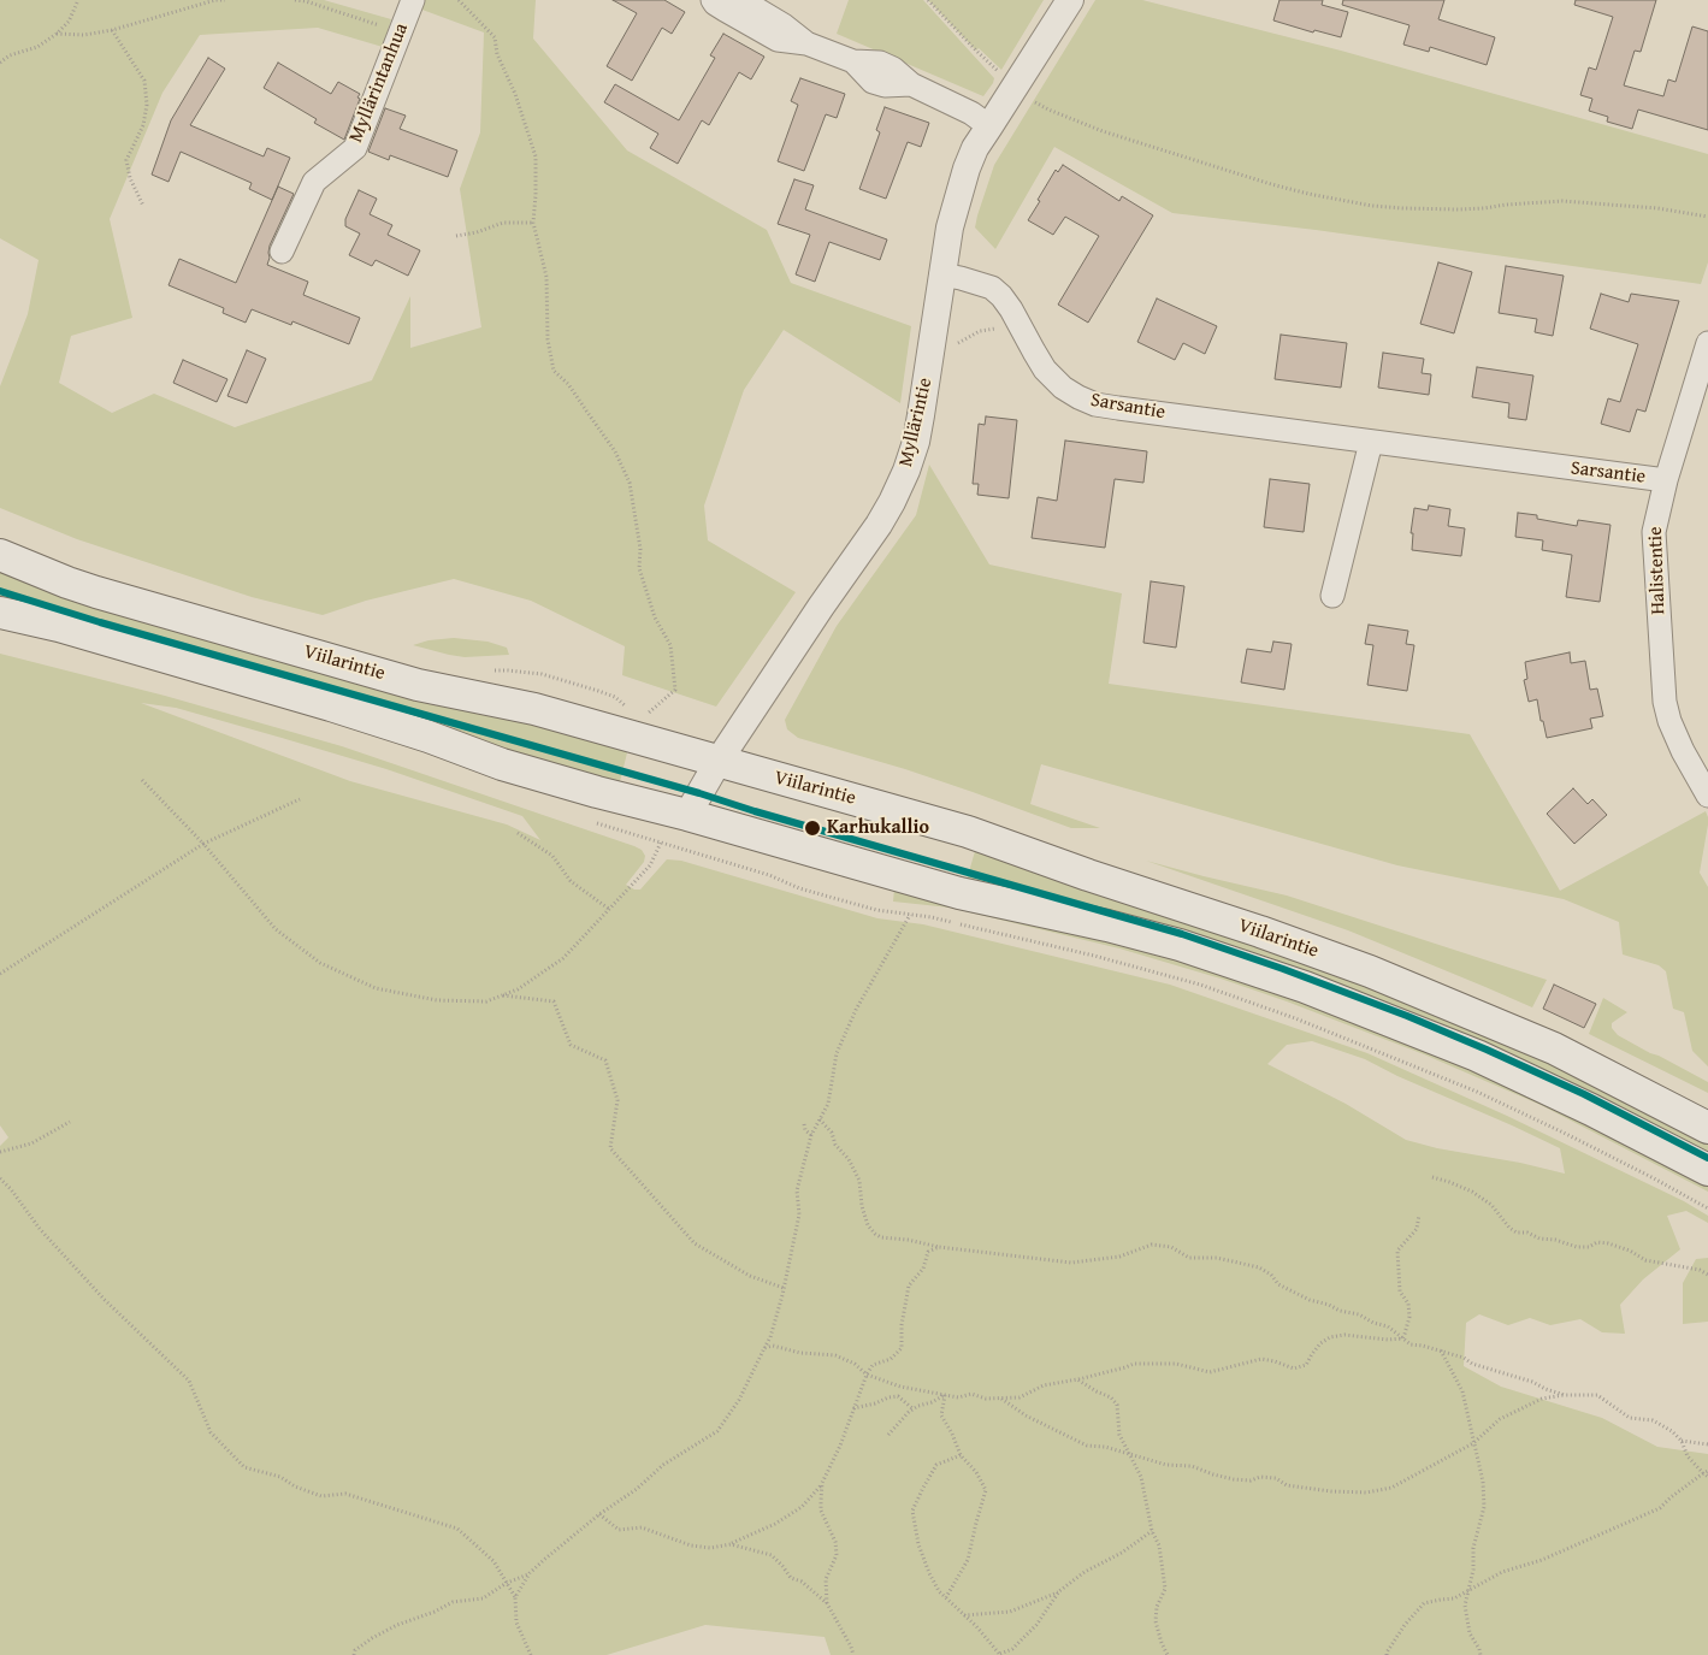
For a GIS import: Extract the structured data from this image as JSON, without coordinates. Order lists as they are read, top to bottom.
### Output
{
  "streets": {
    "main road": ["Viilarintie"],
    "street": [
      "Myllärintanhua",
      "Sarsantie",
      "Myllärintie",
      "Halistentie"
    ]
  },
  "crossings": [
    ["Sarsantie", "Myllärintie"],
    ["Sarsantie", "Halistentie"],
    ["Myllärintie", "Viilarintie"]
  ],
  "places": ["Karhukallio"]
}
